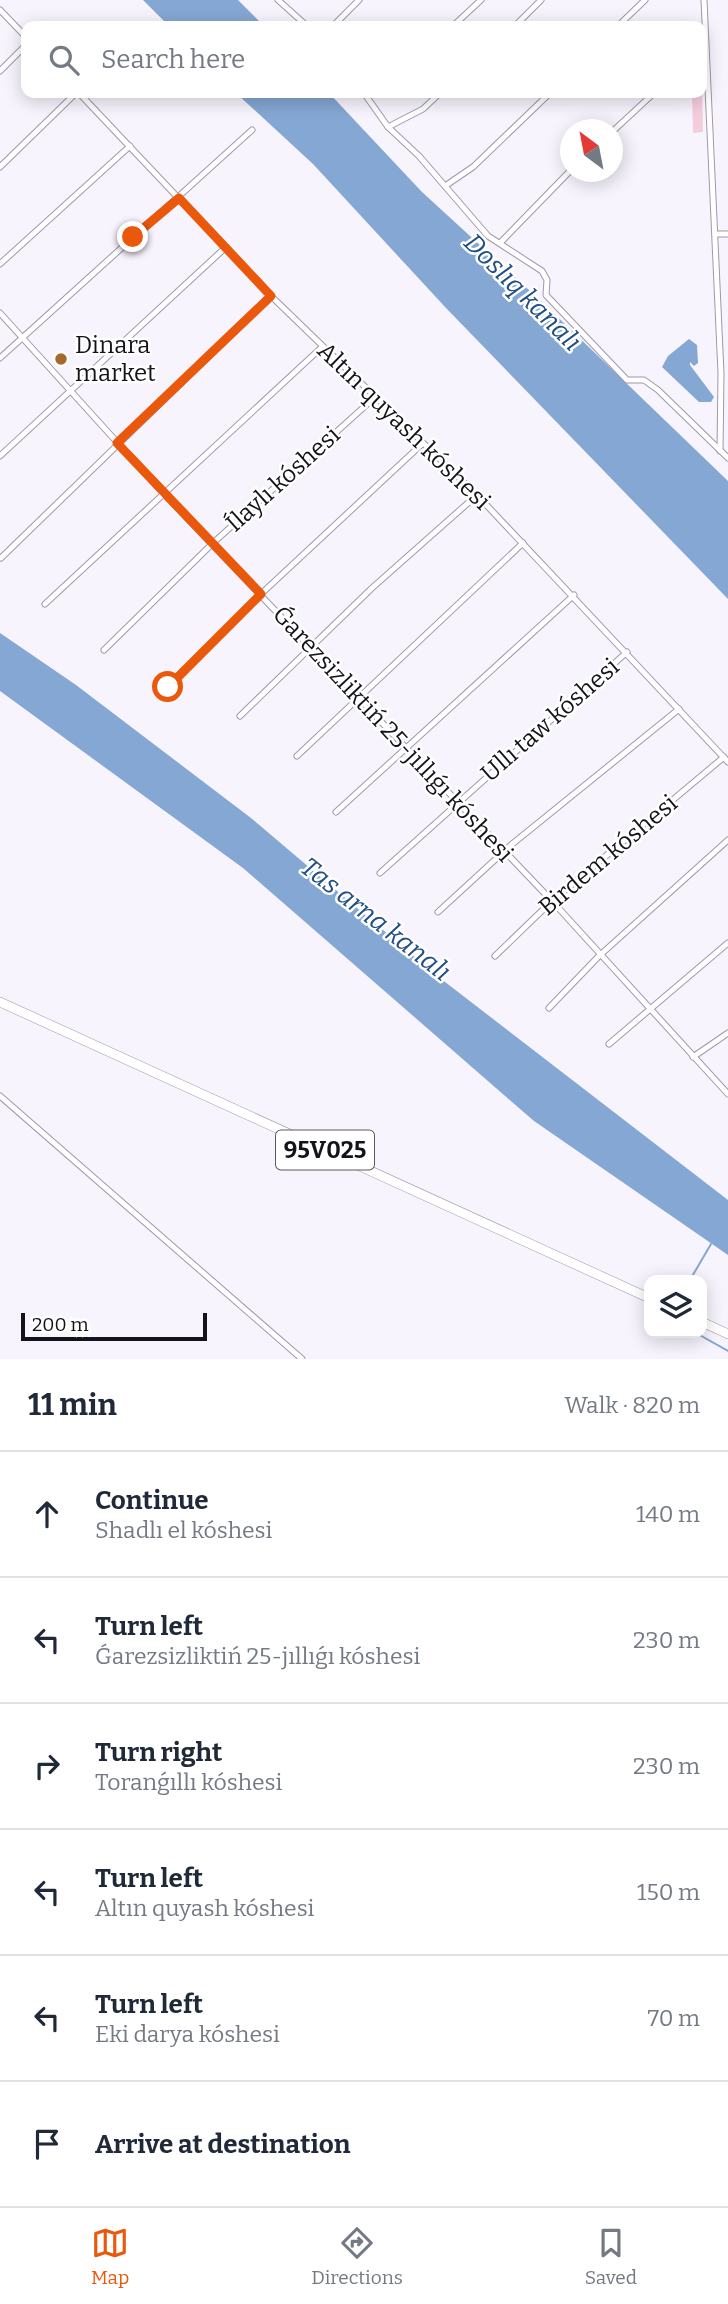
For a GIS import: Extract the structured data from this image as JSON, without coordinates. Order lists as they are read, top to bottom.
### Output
{
  "streets": {
    "main road": ["95V025"],
    "street": [
      "Altın quyash kóshesi",
      "Ílaylı kóshesi",
      "Ullı taw kóshesi",
      "Ǵarezsizliktiń 25-jıllıǵı kóshesi",
      "Birdem kóshesi"
    ]
  },
  "crossings": [
    ["Altın quyash kóshesi", "Ílaylı kóshesi"],
    ["Altın quyash kóshesi", "Ullı taw kóshesi"],
    ["Altın quyash kóshesi", "Birdem kóshesi"],
    ["Ílaylı kóshesi", "Ǵarezsizliktiń 25-jıllıǵı kóshesi"],
    ["Ullı taw kóshesi", "Ǵarezsizliktiń 25-jıllıǵı kóshesi"],
    ["Ǵarezsizliktiń 25-jıllıǵı kóshesi", "Birdem kóshesi"]
  ],
  "water": ["Doslıq kanalı", "Tas arna kanalı"],
  "places": ["Dinara market"],
  "scale_bar": "200 m",
  "north": "top left",
  "page": {
    "search": "Search here",
    "scale": "200 m",
    "heading": ["11 min", "Walk · 820 m"],
    "list": [
      ["Continue", "Shadlı el kóshesi", "140 m"],
      ["Turn left", "Ǵarezsizliktiń 25-jıllıǵı kóshesi", "230 m"],
      ["Turn right", "Toranǵıllı kóshesi", "230 m"],
      ["Turn left", "Altın quyash kóshesi", "150 m"],
      ["Turn left", "Eki darya kóshesi", "70 m"],
      "Arrive at destination"
    ],
    "nav": ["Map", "Directions", "Saved"]
  }
}
